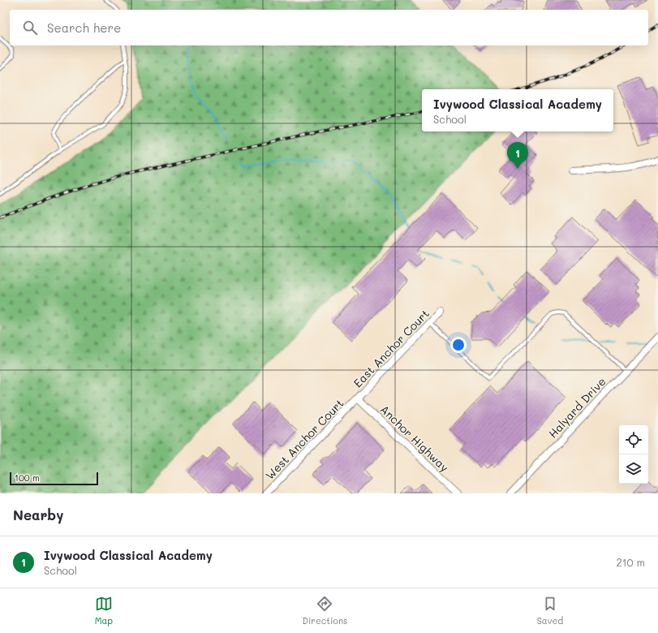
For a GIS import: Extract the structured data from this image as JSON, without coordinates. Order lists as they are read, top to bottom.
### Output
{
  "streets": {
    "street": [
      "East Anchor Court",
      "Halyard Drive",
      "Anchor Highway",
      "West Anchor Court"
    ]
  },
  "crossings": [
    ["East Anchor Court", "Anchor Highway"],
    ["East Anchor Court", "West Anchor Court"],
    ["Anchor Highway", "West Anchor Court"]
  ],
  "scale_bar": "100 m",
  "page": {
    "search": "Search here",
    "popup": ["Ivywood Classical Academy", "School"],
    "pins": "1",
    "scale": "100 m",
    "heading": "Nearby",
    "list": [
      {
        "mark": "1",
        "name": "Ivywood Classical Academy",
        "note": "School",
        "value": "210 m"
      }
    ],
    "nav": ["Map", "Directions", "Saved"]
  }
}
